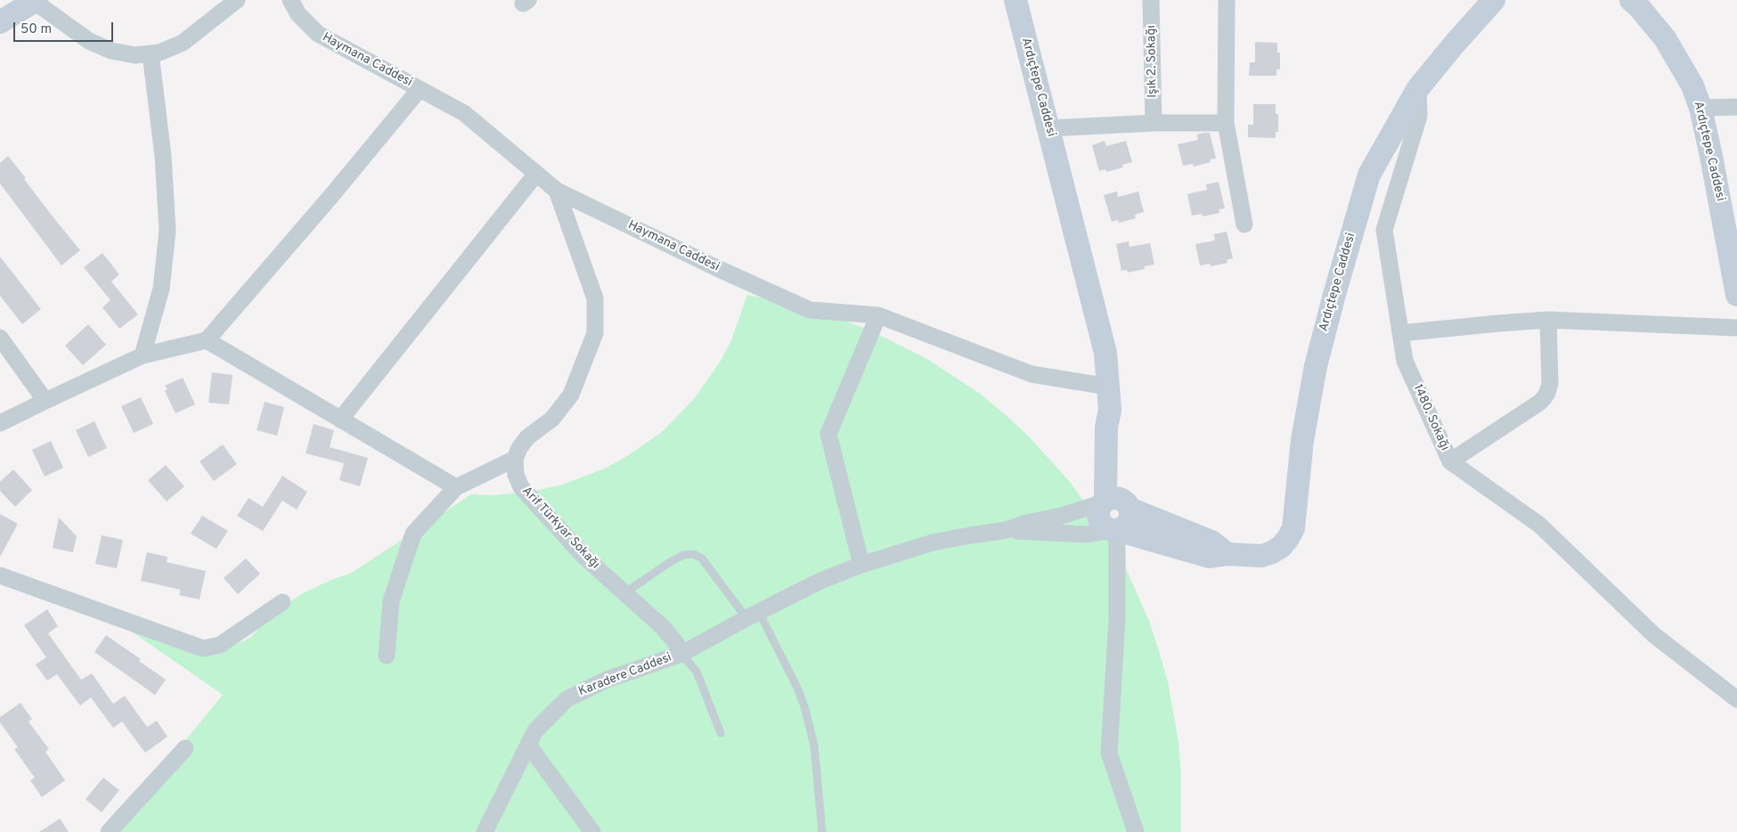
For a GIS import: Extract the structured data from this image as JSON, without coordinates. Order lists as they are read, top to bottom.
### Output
{
  "streets": {
    "street": [
      "Haymana Caddesi",
      "Işık 2. Sokağı",
      "Ardıçtepe Caddesi",
      "1480. Sokağı",
      "Arif Türkyar Sokağı",
      "Karadere Caddesi"
    ]
  },
  "crossings": [
    ["Haymana Caddesi", "Ardıçtepe Caddesi"],
    ["Ardıçtepe Caddesi", "1480. Sokağı"],
    ["Arif Türkyar Sokağı", "Karadere Caddesi"]
  ],
  "scale_bar": "50 m"
}
